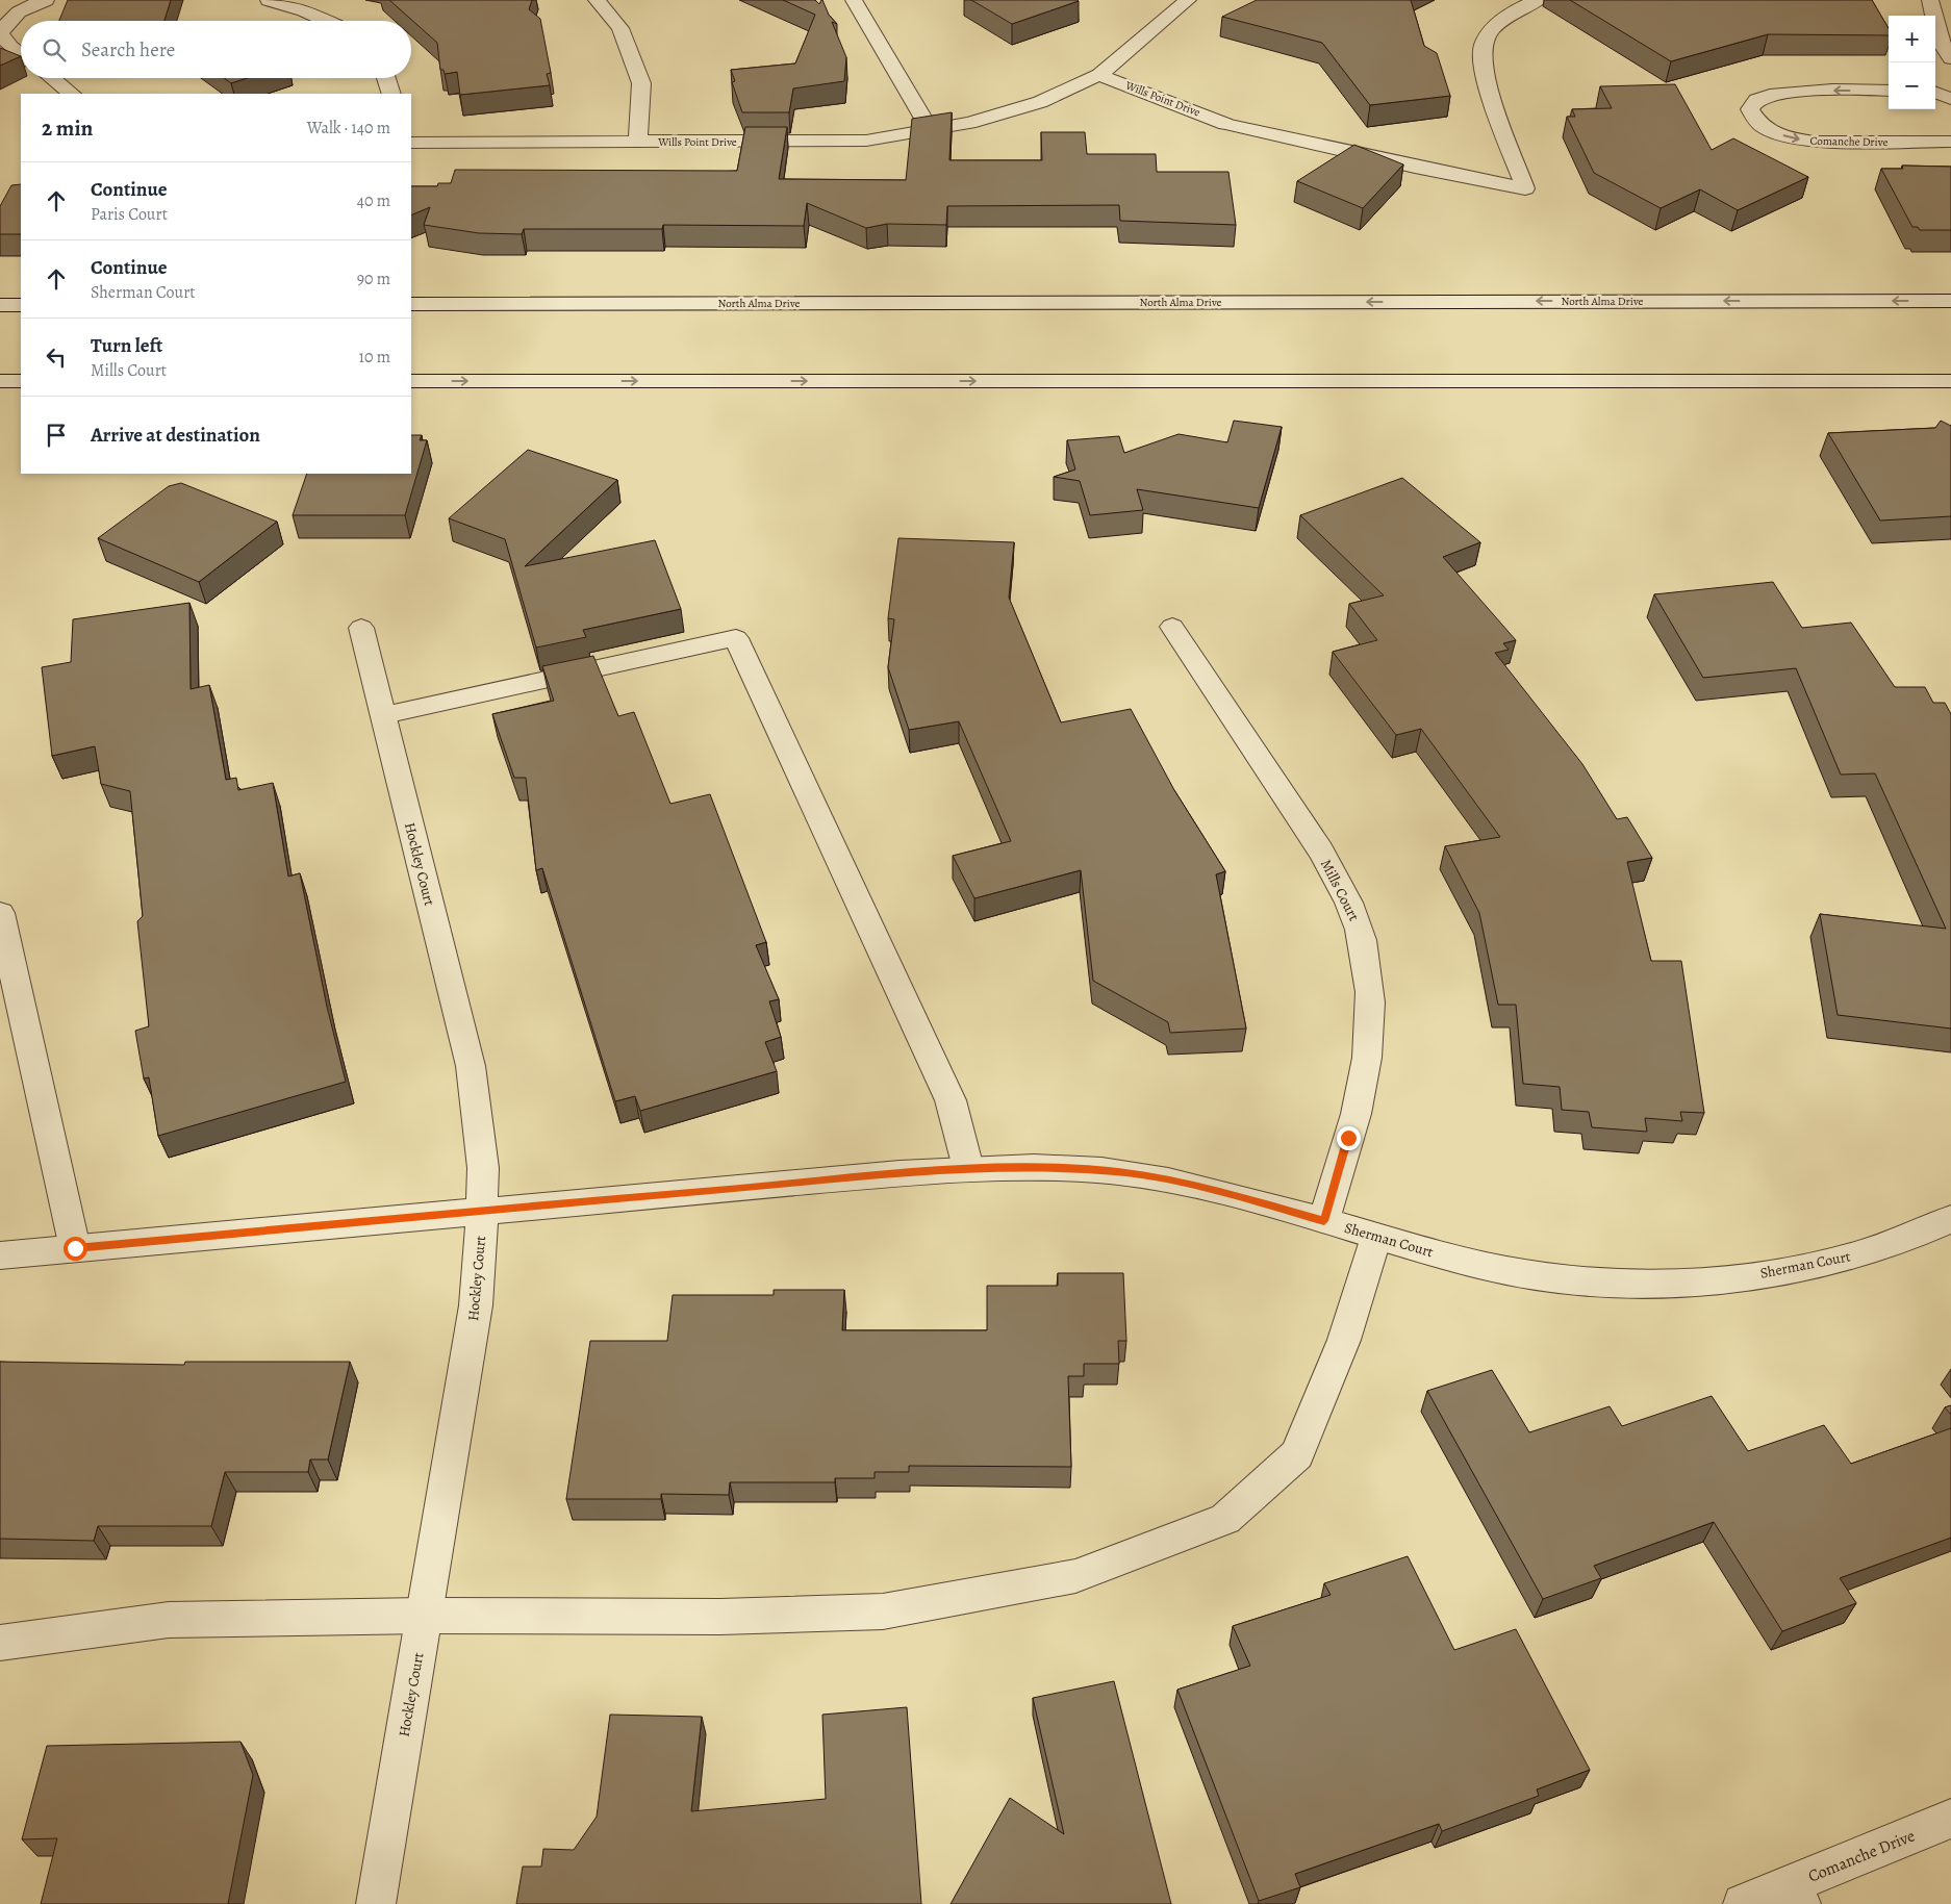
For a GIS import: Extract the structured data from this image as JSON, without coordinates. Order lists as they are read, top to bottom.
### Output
{
  "streets": {
    "street": [
      "Wills Point Drive",
      "Comanche Drive",
      "North Alma Drive",
      "Hockley Court",
      "Mills Court",
      "Sherman Court"
    ]
  },
  "crossings": [
    ["Hockley Court", "Sherman Court"],
    ["Mills Court", "Sherman Court"]
  ],
  "page": {
    "map_buttons": ["+", "−"],
    "search": "Search here",
    "heading": ["2 min", "Walk · 140 m"],
    "list": [
      ["Continue", "Paris Court", "40 m"],
      ["Continue", "Sherman Court", "90 m"],
      ["Turn left", "Mills Court", "10 m"],
      "Arrive at destination"
    ]
  }
}
